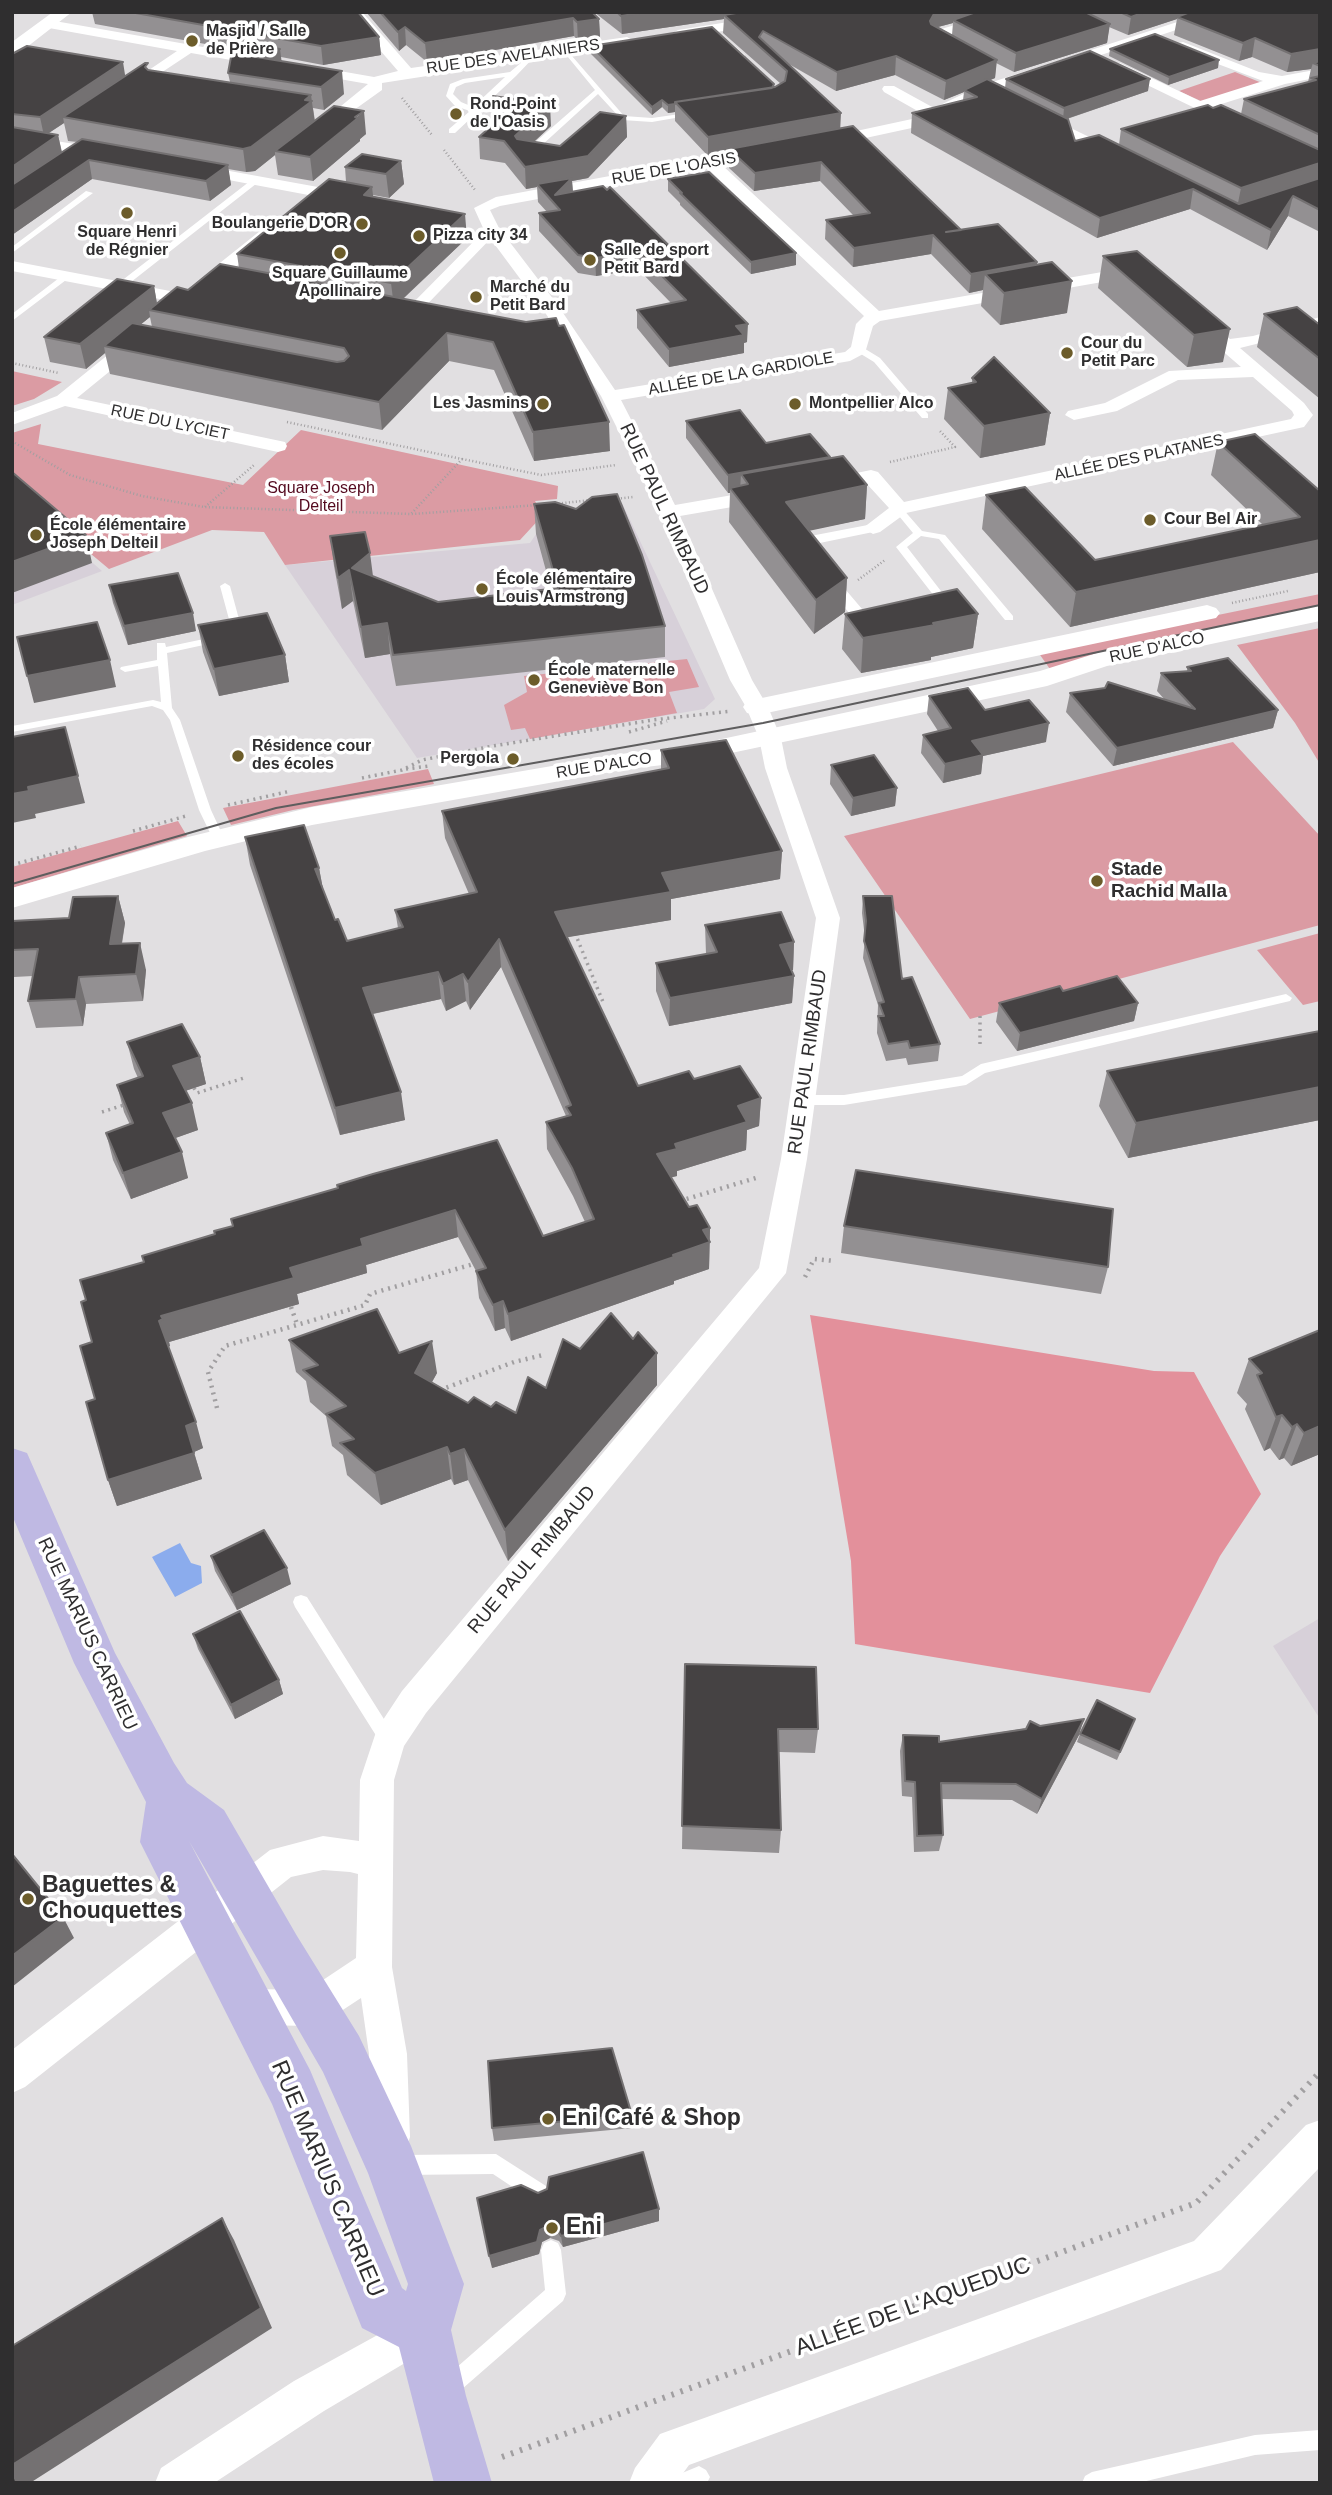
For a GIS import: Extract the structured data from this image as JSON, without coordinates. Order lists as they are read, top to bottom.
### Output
{
  "streets": {
    "main road": ["RUE PAUL RIMBAUD", "RUE MARIUS CARRIEU"],
    "street": [
      "RUE DES AVELANIERS",
      "RUE DE L'OASIS",
      "ALLÉE DE LA GARDIOLE",
      "RUE DU LYCIET",
      "ALLÉE DES PLATANES",
      "RUE D'ALCO"
    ],
    "path": ["ALLÉE DE L'AQUEDUC"]
  },
  "crossings": [
    ["RUE DE L'OASIS", "RUE PAUL RIMBAUD"],
    ["ALLÉE DE LA GARDIOLE", "RUE PAUL RIMBAUD"],
    ["RUE PAUL RIMBAUD", "RUE D'ALCO"],
    ["RUE PAUL RIMBAUD", "RUE MARIUS CARRIEU"],
    ["RUE PAUL RIMBAUD", "ALLÉE DE L'AQUEDUC"]
  ],
  "parks": ["Square Joseph Delteil"],
  "places": [
    "Masjid / Salle de Prière",
    "Rond-Point de l'Oasis",
    "Square Henri de Régnier",
    "Boulangerie D'OR",
    "Pizza city 34",
    "Square Guillaume Apollinaire",
    "Salle de sport Petit Bard",
    "Marché du Petit Bard",
    "Cour du Petit Parc",
    "Les Jasmins",
    "Montpellier Alco",
    "Cour Bel Air",
    "École élémentaire Joseph Delteil",
    "École élémentaire Louis Armstrong",
    "École maternelle Geneviève Bon",
    "Résidence cour des écoles",
    "Pergola",
    "Stade Rachid Malla",
    "Baguettes & Chouquettes",
    "Eni Café & Shop",
    "Eni"
  ]
}
